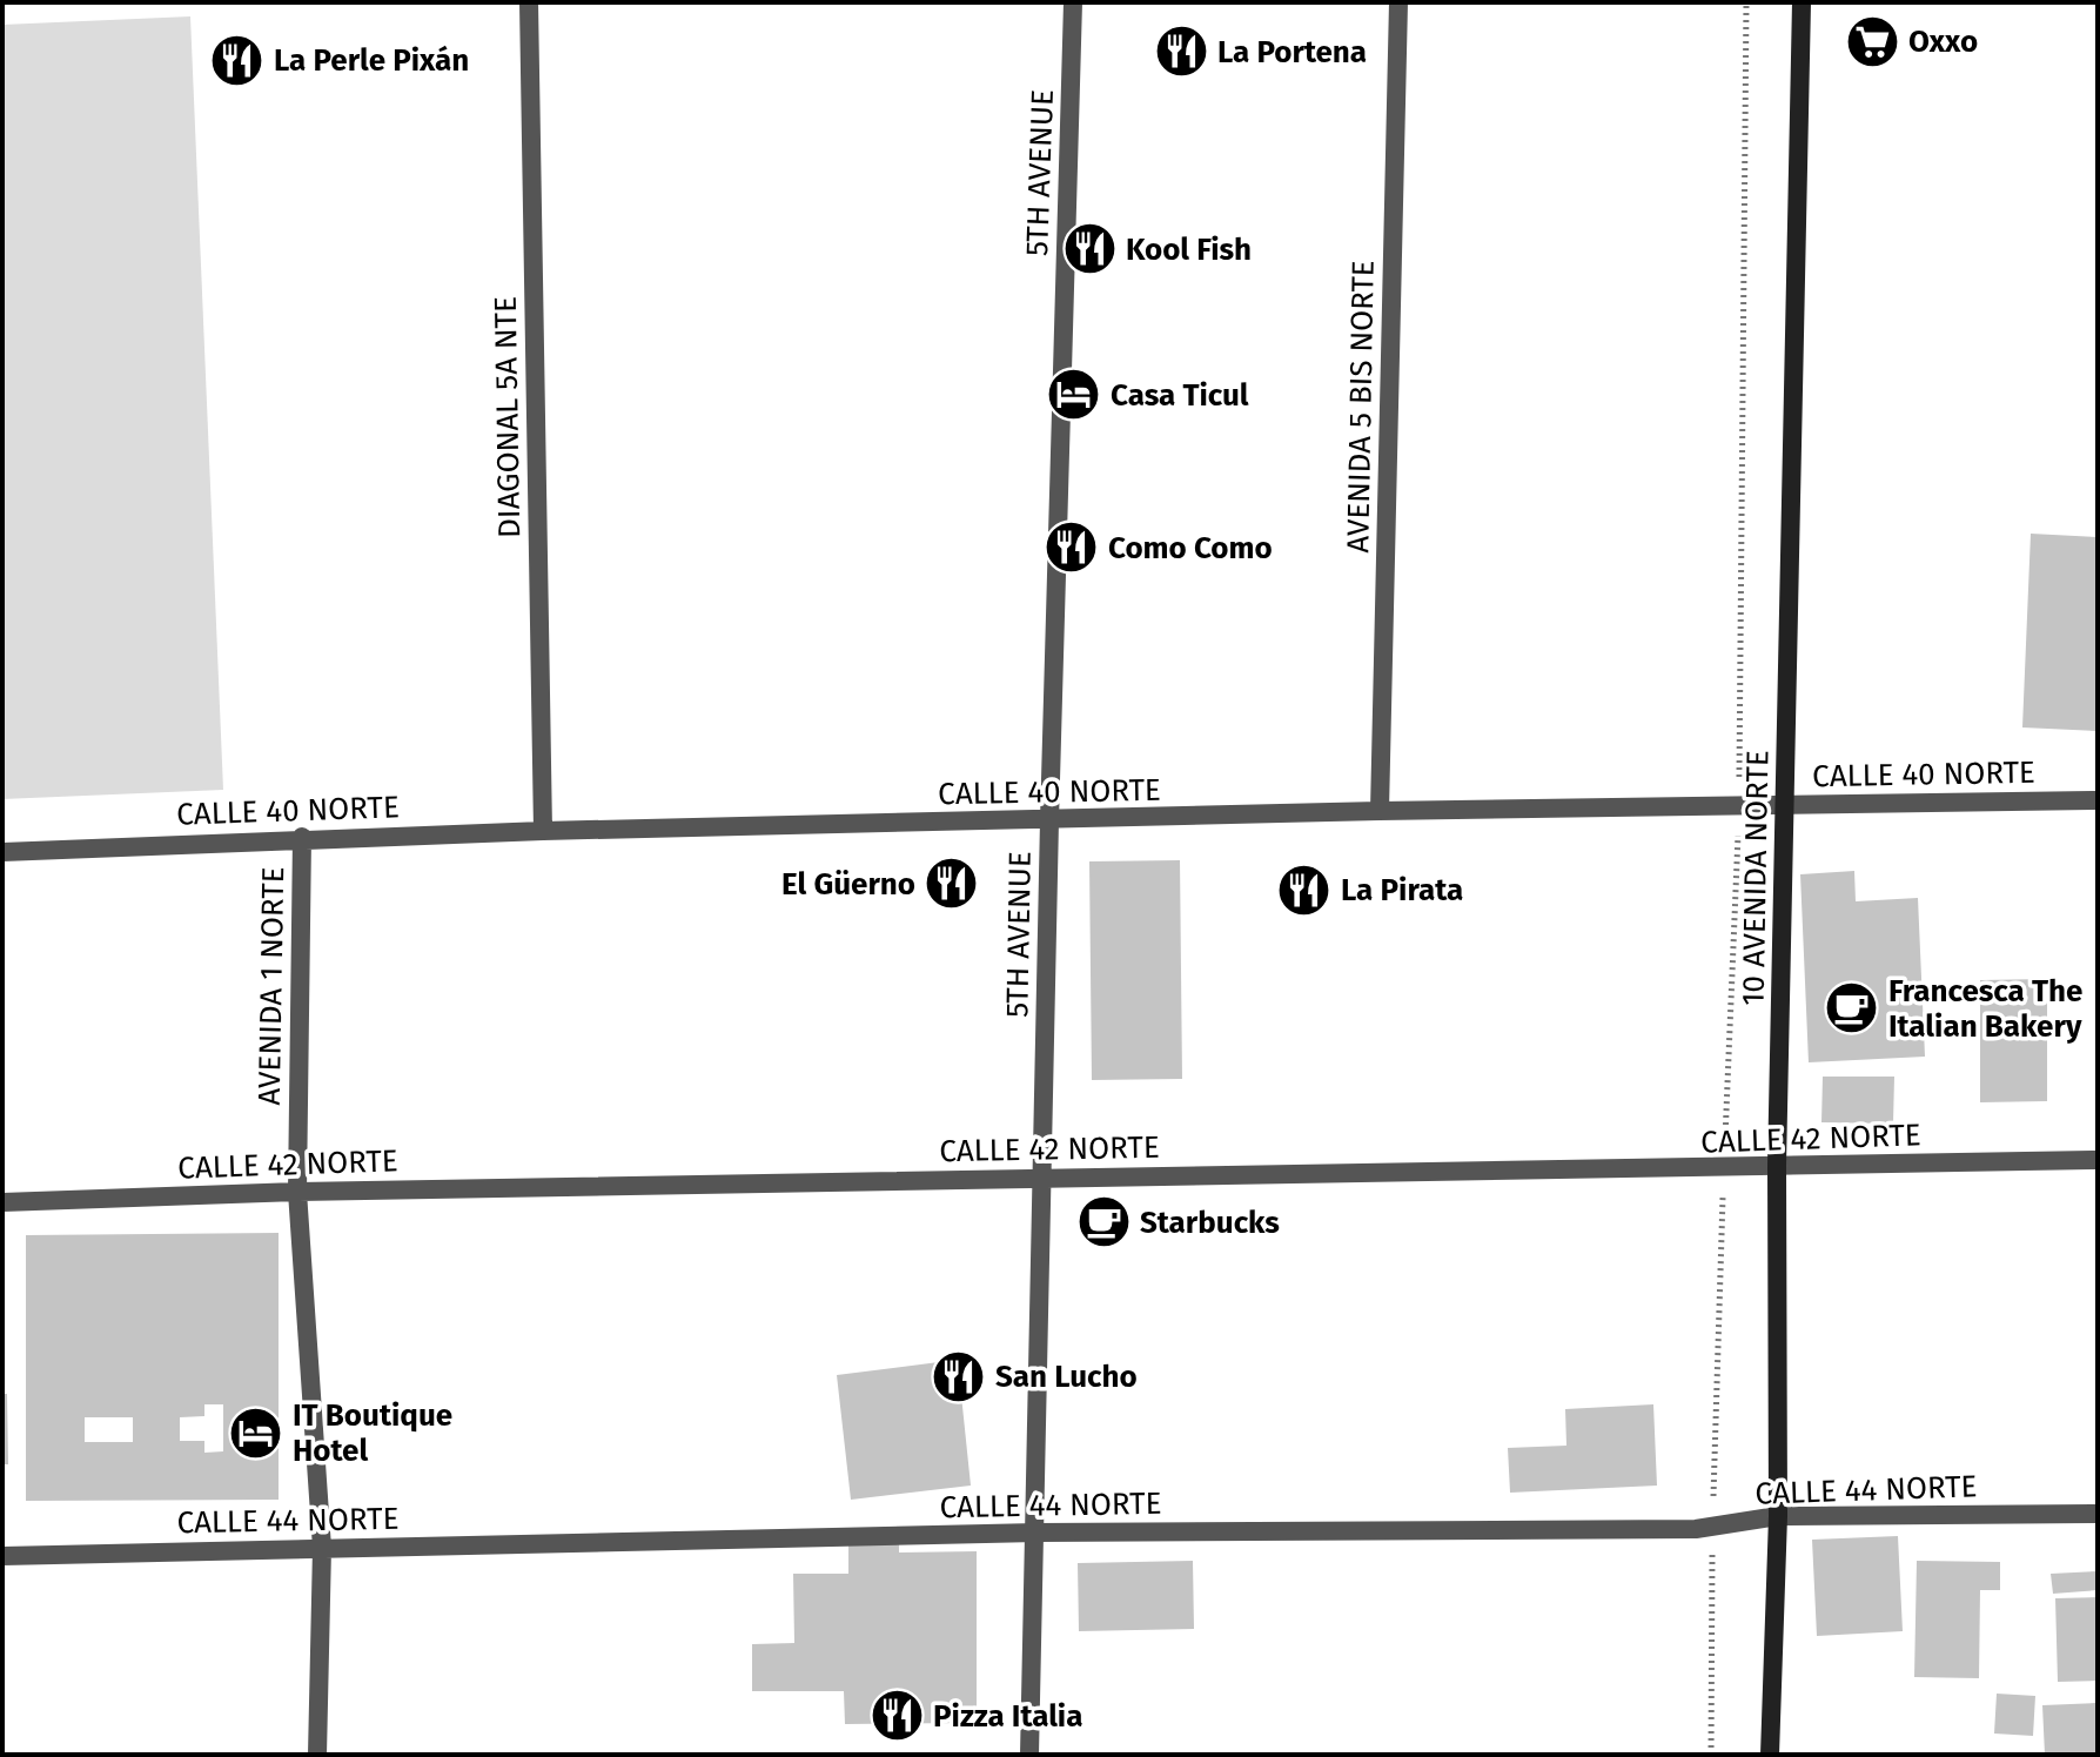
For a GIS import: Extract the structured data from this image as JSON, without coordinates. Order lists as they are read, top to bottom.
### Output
{
  "streets": {
    "street": [
      "5TH AVENUE",
      "AVENIDA 5 BIS NORTE",
      "DIAGONAL 5A NTE",
      "CALLE 40 NORTE",
      "10 AVENIDA NORTE",
      "AVENIDA 1 NORTE",
      "CALLE 42 NORTE",
      "CALLE 44 NORTE"
    ]
  },
  "crossings": [
    ["5TH AVENUE", "CALLE 40 NORTE"],
    ["5TH AVENUE", "CALLE 42 NORTE"],
    ["5TH AVENUE", "CALLE 44 NORTE"],
    ["AVENIDA 5 BIS NORTE", "CALLE 40 NORTE"],
    ["DIAGONAL 5A NTE", "CALLE 40 NORTE"],
    ["CALLE 40 NORTE", "10 AVENIDA NORTE"],
    ["CALLE 40 NORTE", "AVENIDA 1 NORTE"],
    ["10 AVENIDA NORTE", "CALLE 42 NORTE"],
    ["10 AVENIDA NORTE", "CALLE 44 NORTE"],
    ["AVENIDA 1 NORTE", "CALLE 42 NORTE"],
    ["AVENIDA 1 NORTE", "CALLE 44 NORTE"]
  ],
  "places": {
    "supermarket": ["Oxxo"],
    "restaurant": [
      "La Portena",
      "La Perle Pixán",
      "Kool Fish",
      "Como Como",
      "El Güerno",
      "La Pirata",
      "San Lucho",
      "Pizza Italia"
    ],
    "hotel": ["Casa Ticul", "IT Boutique Hotel"],
    "cafe": ["Francesca The Italian Bakery", "Starbucks"]
  }
}
